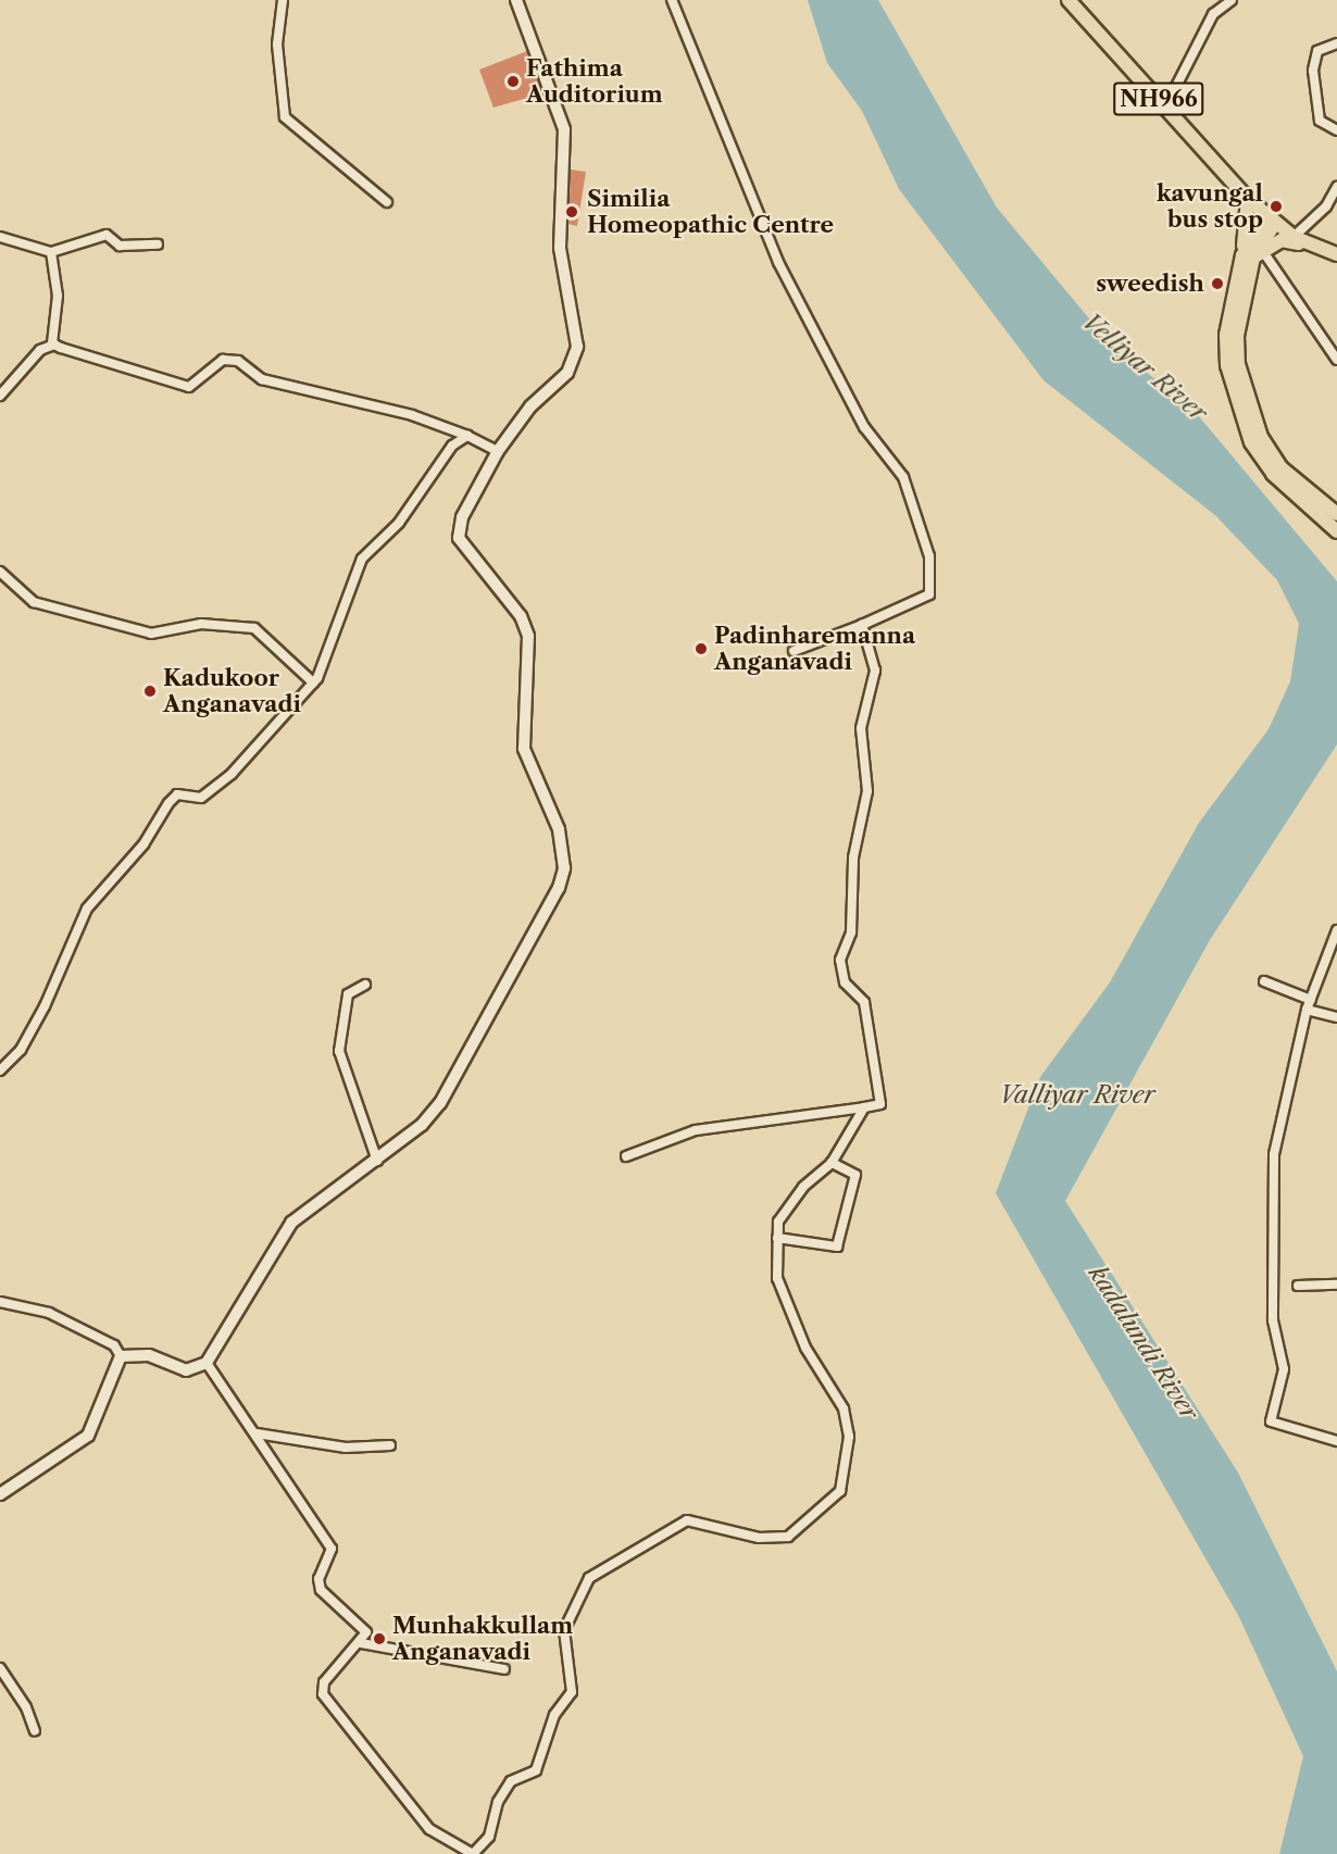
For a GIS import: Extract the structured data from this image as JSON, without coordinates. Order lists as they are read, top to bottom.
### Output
{
  "streets": {
    "highway": ["NH966"]
  },
  "water": ["Velliyar River", "Valliyar River", "kadalundi River"],
  "places": [
    "Fathima Auditorium",
    "kavungal bus stop",
    "Similia Homeopathic Centre",
    "sweedish",
    "Padinharemanna Anganavadi",
    "Kadukoor Anganavadi",
    "Munhakkullam Anganavadi"
  ]
}
